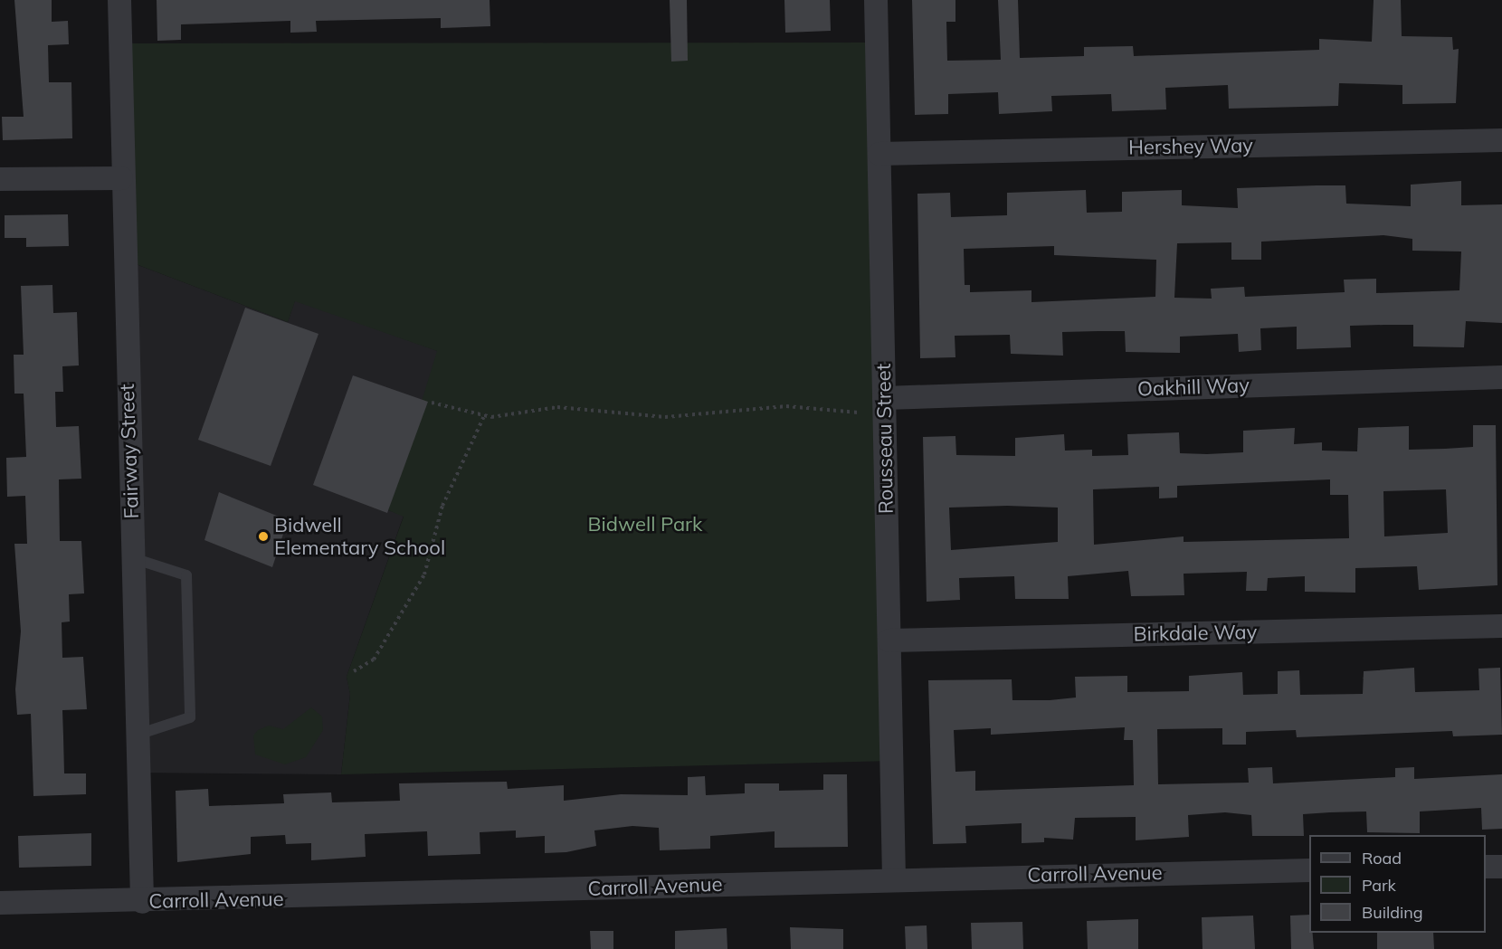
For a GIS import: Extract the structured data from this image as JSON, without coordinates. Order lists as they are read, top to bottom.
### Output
{
  "streets": {
    "street": [
      "Hershey Way",
      "Oakhill Way",
      "Rousseau Street",
      "Fairway Street",
      "Birkdale Way",
      "Carroll Avenue"
    ]
  },
  "crossings": [
    ["Hershey Way", "Rousseau Street"],
    ["Oakhill Way", "Rousseau Street"],
    ["Rousseau Street", "Birkdale Way"],
    ["Rousseau Street", "Carroll Avenue"],
    ["Fairway Street", "Carroll Avenue"]
  ],
  "parks": ["Bidwell Park"],
  "places": ["Bidwell Elementary School"],
  "legend": ["Road", "Park", "Building"]
}
